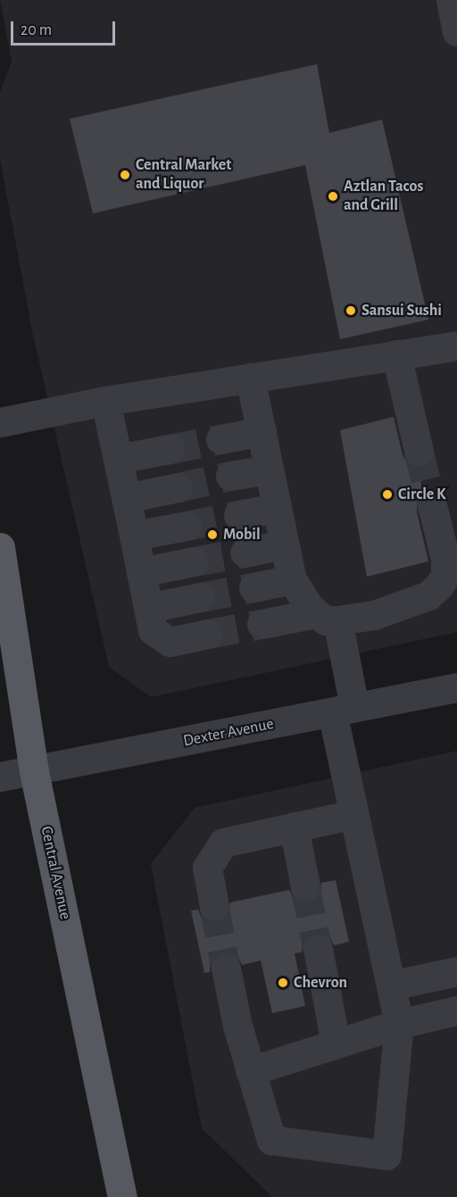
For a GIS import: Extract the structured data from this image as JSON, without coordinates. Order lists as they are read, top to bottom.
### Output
{
  "streets": {
    "main road": ["Central Avenue"],
    "street": ["Dexter Avenue"]
  },
  "crossings": [
    ["Dexter Avenue", "Central Avenue"]
  ],
  "places": [
    "Central Market and Liquor",
    "Aztlan Tacos and Grill",
    "Sansui Sushi",
    "Circle K",
    "Mobil",
    "Chevron"
  ],
  "scale_bar": "20 m"
}
